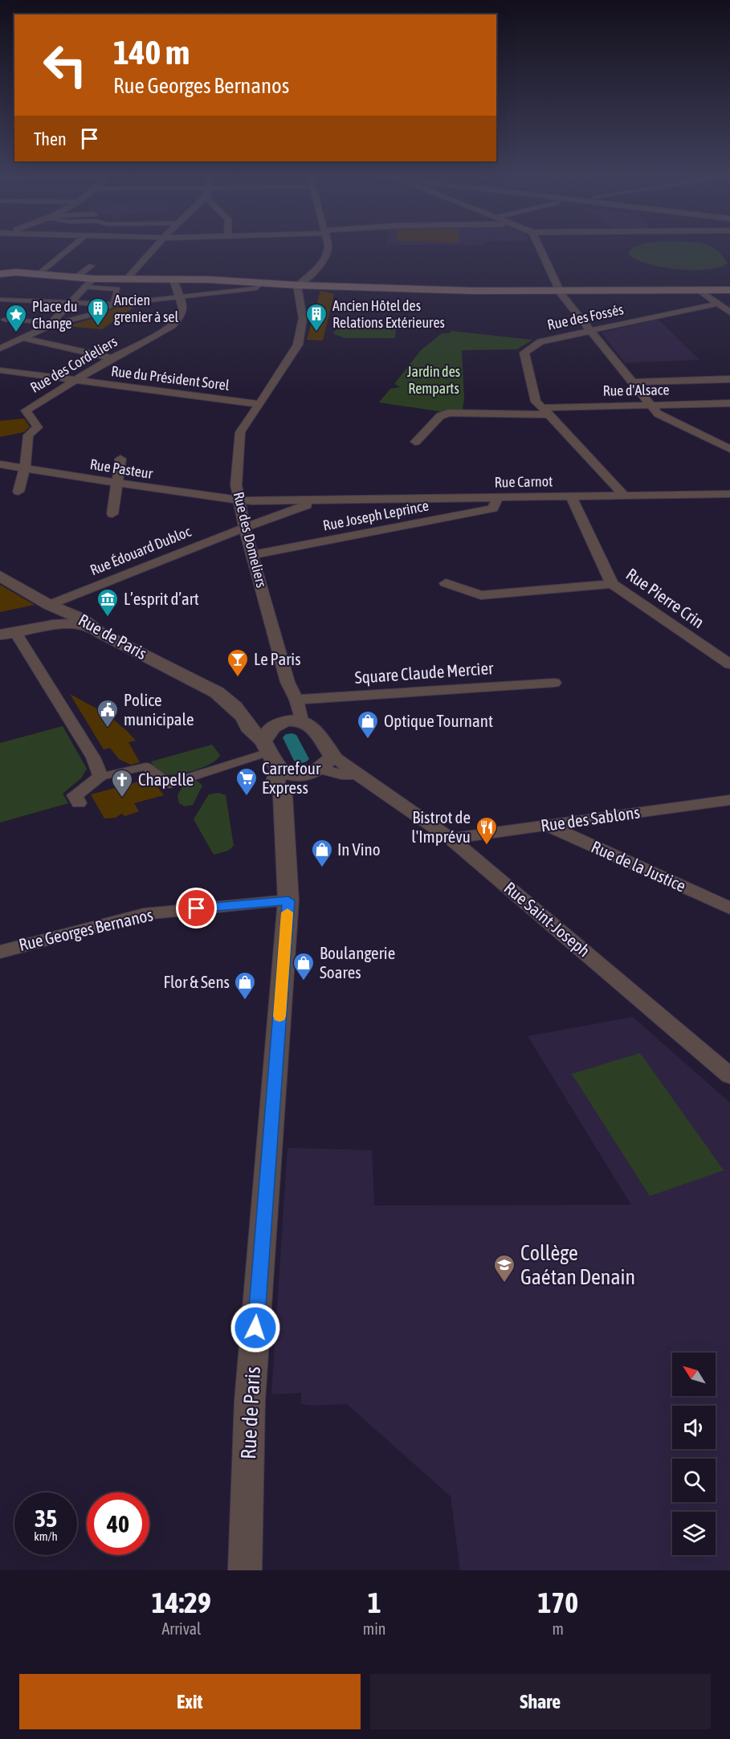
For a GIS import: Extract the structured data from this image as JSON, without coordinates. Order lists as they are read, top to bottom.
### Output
{
  "streets": {
    "street": [
      "Rue des Fossés",
      "Rue des Cordeliers",
      "Rue du Président Sorel",
      "Rue d'Alsace",
      "Rue Pasteur",
      "Rue Carnot",
      "Rue Joseph Leprince",
      "Rue des Domeliers",
      "Rue Édouard Dubloc",
      "Rue Pierre Crin",
      "Rue de Paris",
      "Square Claude Mercier",
      "Rue des Sablons",
      "Rue de la Justice",
      "Rue Saint-Joseph",
      "Rue Georges Bernanos"
    ]
  },
  "crossings": [
    ["Rue des Fossés", "Rue d'Alsace"],
    ["Rue des Fossés", "Rue Carnot"],
    ["Rue des Cordeliers", "Rue du Président Sorel"],
    ["Rue des Cordeliers", "Rue Pasteur"],
    ["Rue du Président Sorel", "Rue des Domeliers"],
    ["Rue Pasteur", "Rue Carnot"],
    ["Rue Pasteur", "Rue des Domeliers"],
    ["Rue Carnot", "Rue Joseph Leprince"],
    ["Rue Carnot", "Rue des Domeliers"],
    ["Rue Carnot", "Rue Édouard Dubloc"],
    ["Rue Carnot", "Rue Pierre Crin"],
    ["Rue Joseph Leprince", "Rue des Domeliers"],
    ["Rue des Domeliers", "Rue Édouard Dubloc"],
    ["Rue des Domeliers", "Rue de Paris"],
    ["Rue des Domeliers", "Square Claude Mercier"],
    ["Rue des Domeliers", "Rue Saint-Joseph"],
    ["Rue Édouard Dubloc", "Rue de Paris"],
    ["Rue de Paris", "Rue Saint-Joseph"],
    ["Rue de Paris", "Rue Georges Bernanos"],
    ["Rue des Sablons", "Rue de la Justice"],
    ["Rue des Sablons", "Rue Saint-Joseph"]
  ],
  "parks": ["Jardin des Remparts"],
  "places": {
    "building": ["Ancien grenier à sel", "Ancien Hôtel des Relations Extérieures"],
    "place": ["Place du Change"],
    "museum": ["L’esprit d’art"],
    "bar": ["Le Paris"],
    "public building": ["Police municipale"],
    "shop": [
      "Optique Tournant",
      "In Vino",
      "Boulangerie Soares",
      "Flor & Sens"
    ],
    "supermarket": ["Carrefour Express"],
    "church": ["Chapelle"],
    "restaurant": ["Bistrot de l'Imprévu"],
    "school or university": ["Collège Gaétan Denain"]
  },
  "north": "top left",
  "page": {
    "turn": ["140 m", "Rue Georges Bernanos"],
    "then": "Then",
    "speed": "35 km/h",
    "limit": "40",
    "eta": [
      "14:29",
      "Arrival",
      "1",
      "min",
      "170",
      "m"
    ],
    "buttons": ["Exit", "Share"]
  }
}
